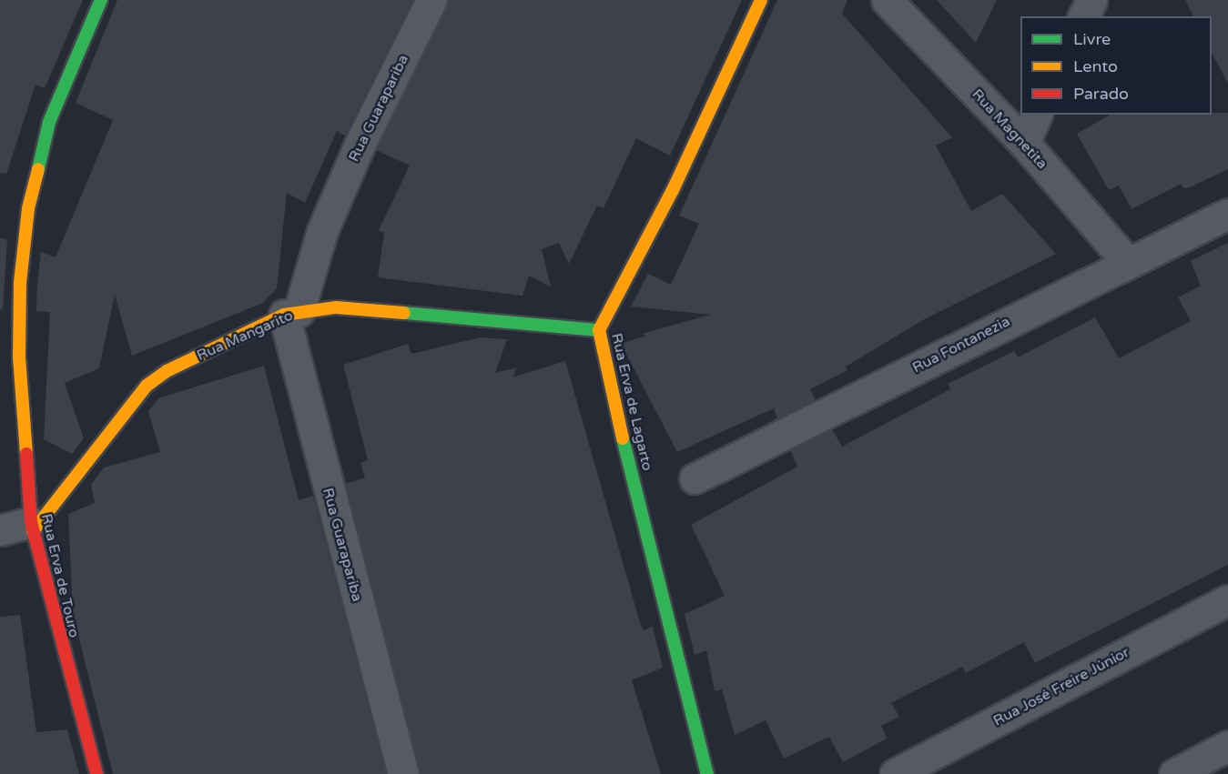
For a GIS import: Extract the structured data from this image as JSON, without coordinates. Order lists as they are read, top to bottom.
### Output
{
  "streets": {
    "street": [
      "Rua Guarapariba",
      "Rua Magnetita",
      "Rua Mangarito",
      "Rua Fontanezia",
      "Rua Erva de Lagarto",
      "Rua Erva de Touro",
      "Rua José Freire Júnior"
    ]
  },
  "crossings": [
    ["Rua Guarapariba", "Rua Mangarito"],
    ["Rua Magnetita", "Rua Fontanezia"],
    ["Rua Mangarito", "Rua Erva de Lagarto"],
    ["Rua Mangarito", "Rua Erva de Touro"]
  ],
  "legend": ["Livre", "Lento", "Parado"]
}
